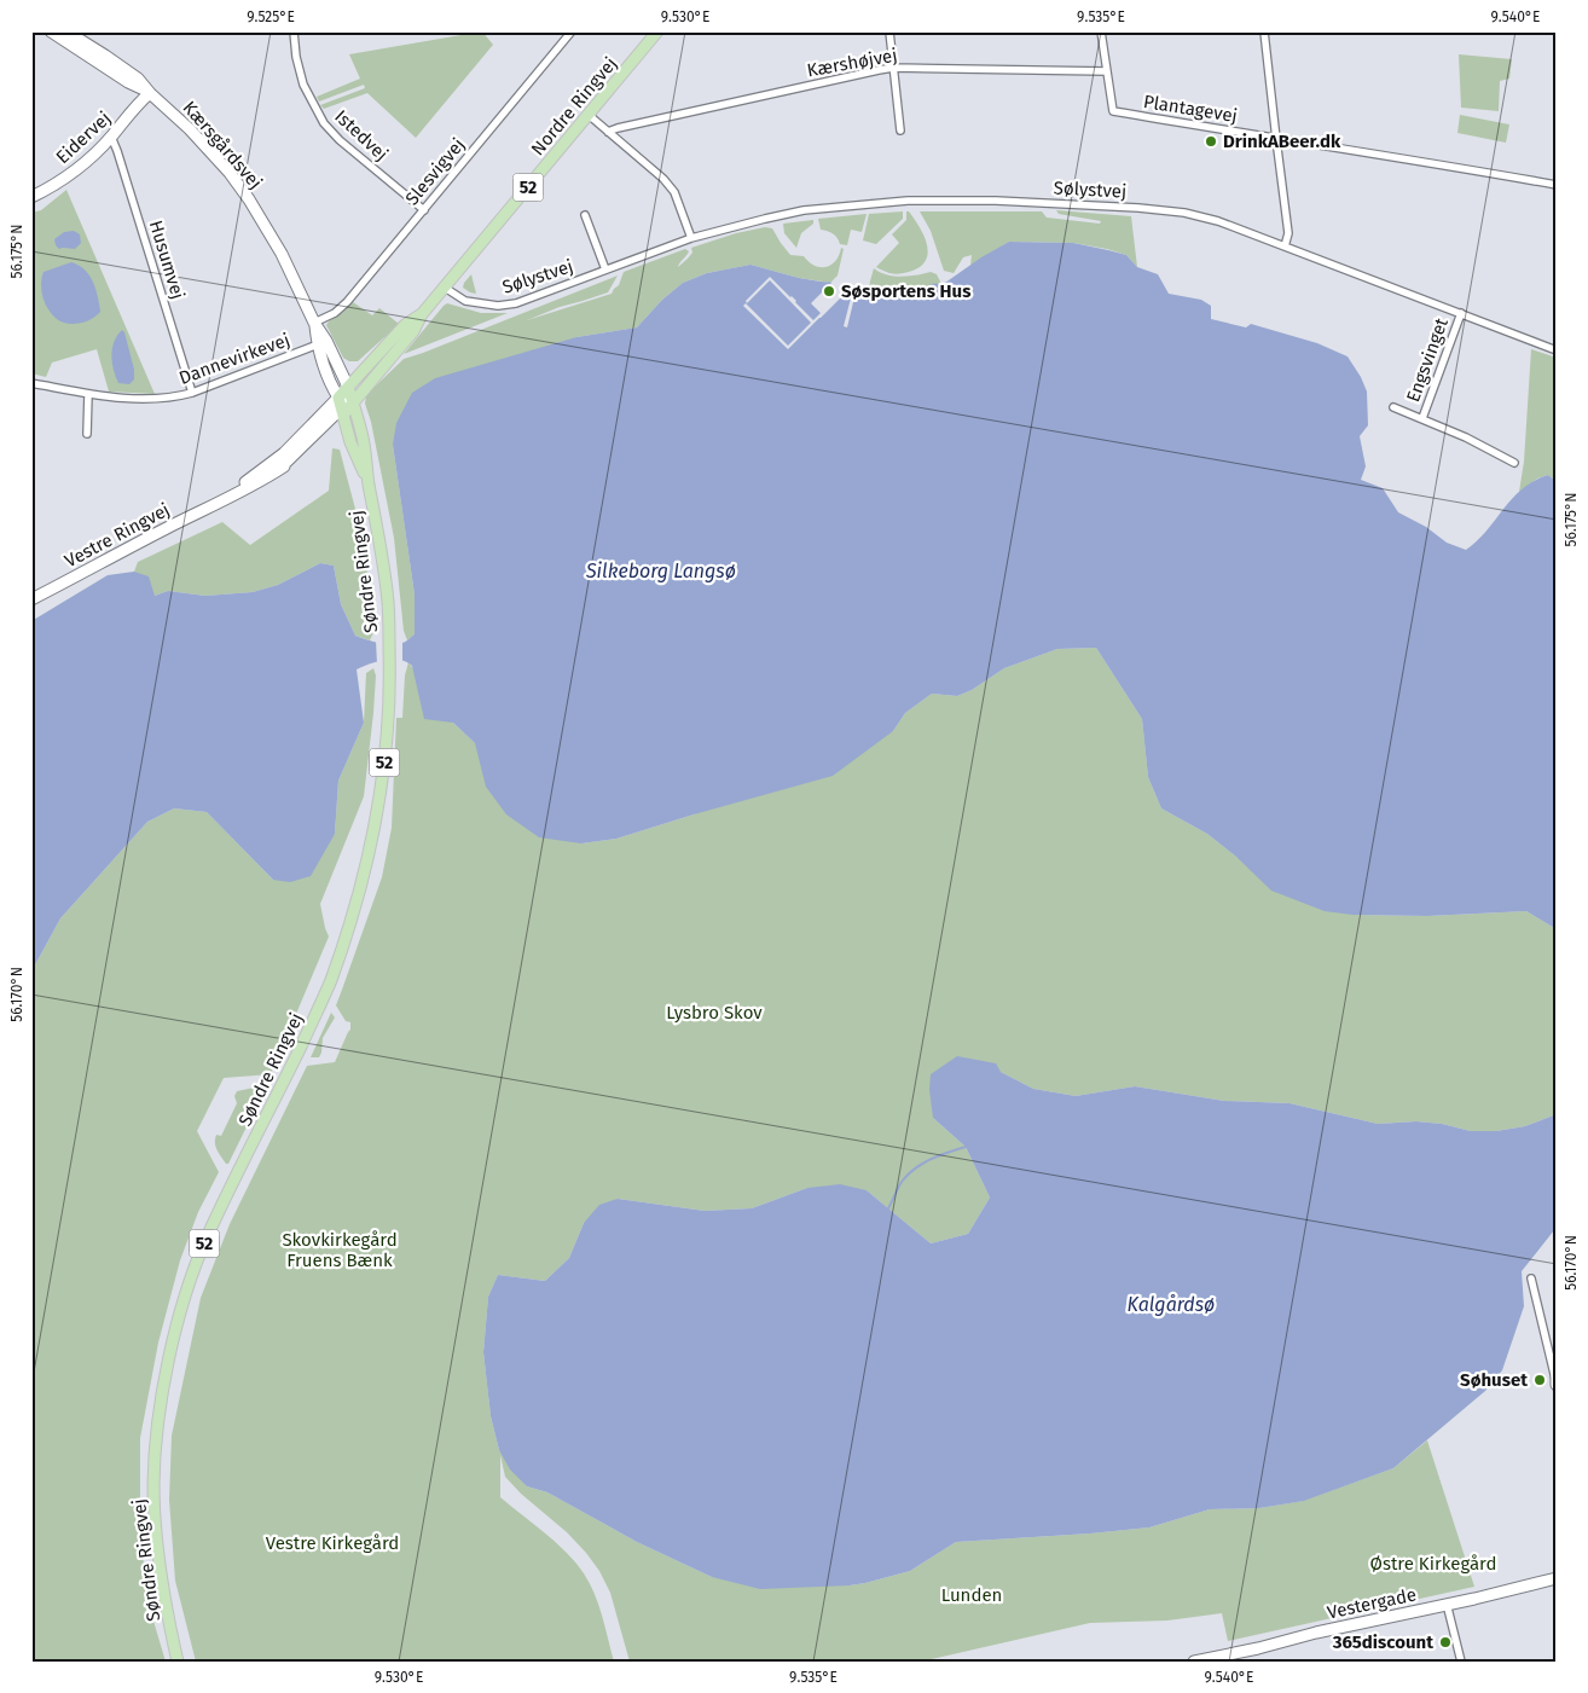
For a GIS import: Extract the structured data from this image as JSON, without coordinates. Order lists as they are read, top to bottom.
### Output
{
  "streets": {
    "main road": ["Nordre Ringvej", "52", "Søndre Ringvej"],
    "street": [
      "Kærshøjvej",
      "Plantagevej",
      "Istedvej",
      "Eidervej",
      "Kærsgårdsvej",
      "Slesvigvej",
      "Sølystvej",
      "Husumvej",
      "Dannevirkevej",
      "Engsvinget",
      "Vestre Ringvej",
      "Vestergade"
    ]
  },
  "crossings": [
    ["Kærshøjvej", "Plantagevej"],
    ["Nordre Ringvej", "Kærsgårdsvej"],
    ["Nordre Ringvej", "Sølystvej"],
    ["Nordre Ringvej", "Vestre Ringvej"],
    ["Nordre Ringvej", "Søndre Ringvej"],
    ["Istedvej", "Slesvigvej"],
    ["Eidervej", "Kærsgårdsvej"],
    ["Eidervej", "Husumvej"],
    ["Kærsgårdsvej", "Slesvigvej"],
    ["Kærsgårdsvej", "Dannevirkevej"],
    ["Kærsgårdsvej", "Vestre Ringvej"],
    ["Kærsgårdsvej", "Søndre Ringvej"],
    ["Sølystvej", "Engsvinget"],
    ["Husumvej", "Dannevirkevej"],
    ["Vestre Ringvej", "Søndre Ringvej"]
  ],
  "water": ["Silkeborg Langsø", "Kalgårdsø"],
  "parks": [
    "Lysbro Skov",
    "Skovkirkegård Fruens Bænk",
    "Vestre Kirkegård",
    "Østre Kirkegård",
    "Lunden"
  ],
  "places": [
    "DrinkABeer.dk",
    "Søsportens Hus",
    "Søhuset",
    "365discount"
  ],
  "coordinates": [
    "9.525°E",
    "9.530°E",
    "9.535°E",
    "9.540°E",
    "56.175°N",
    "56.170°N"
  ]
}
